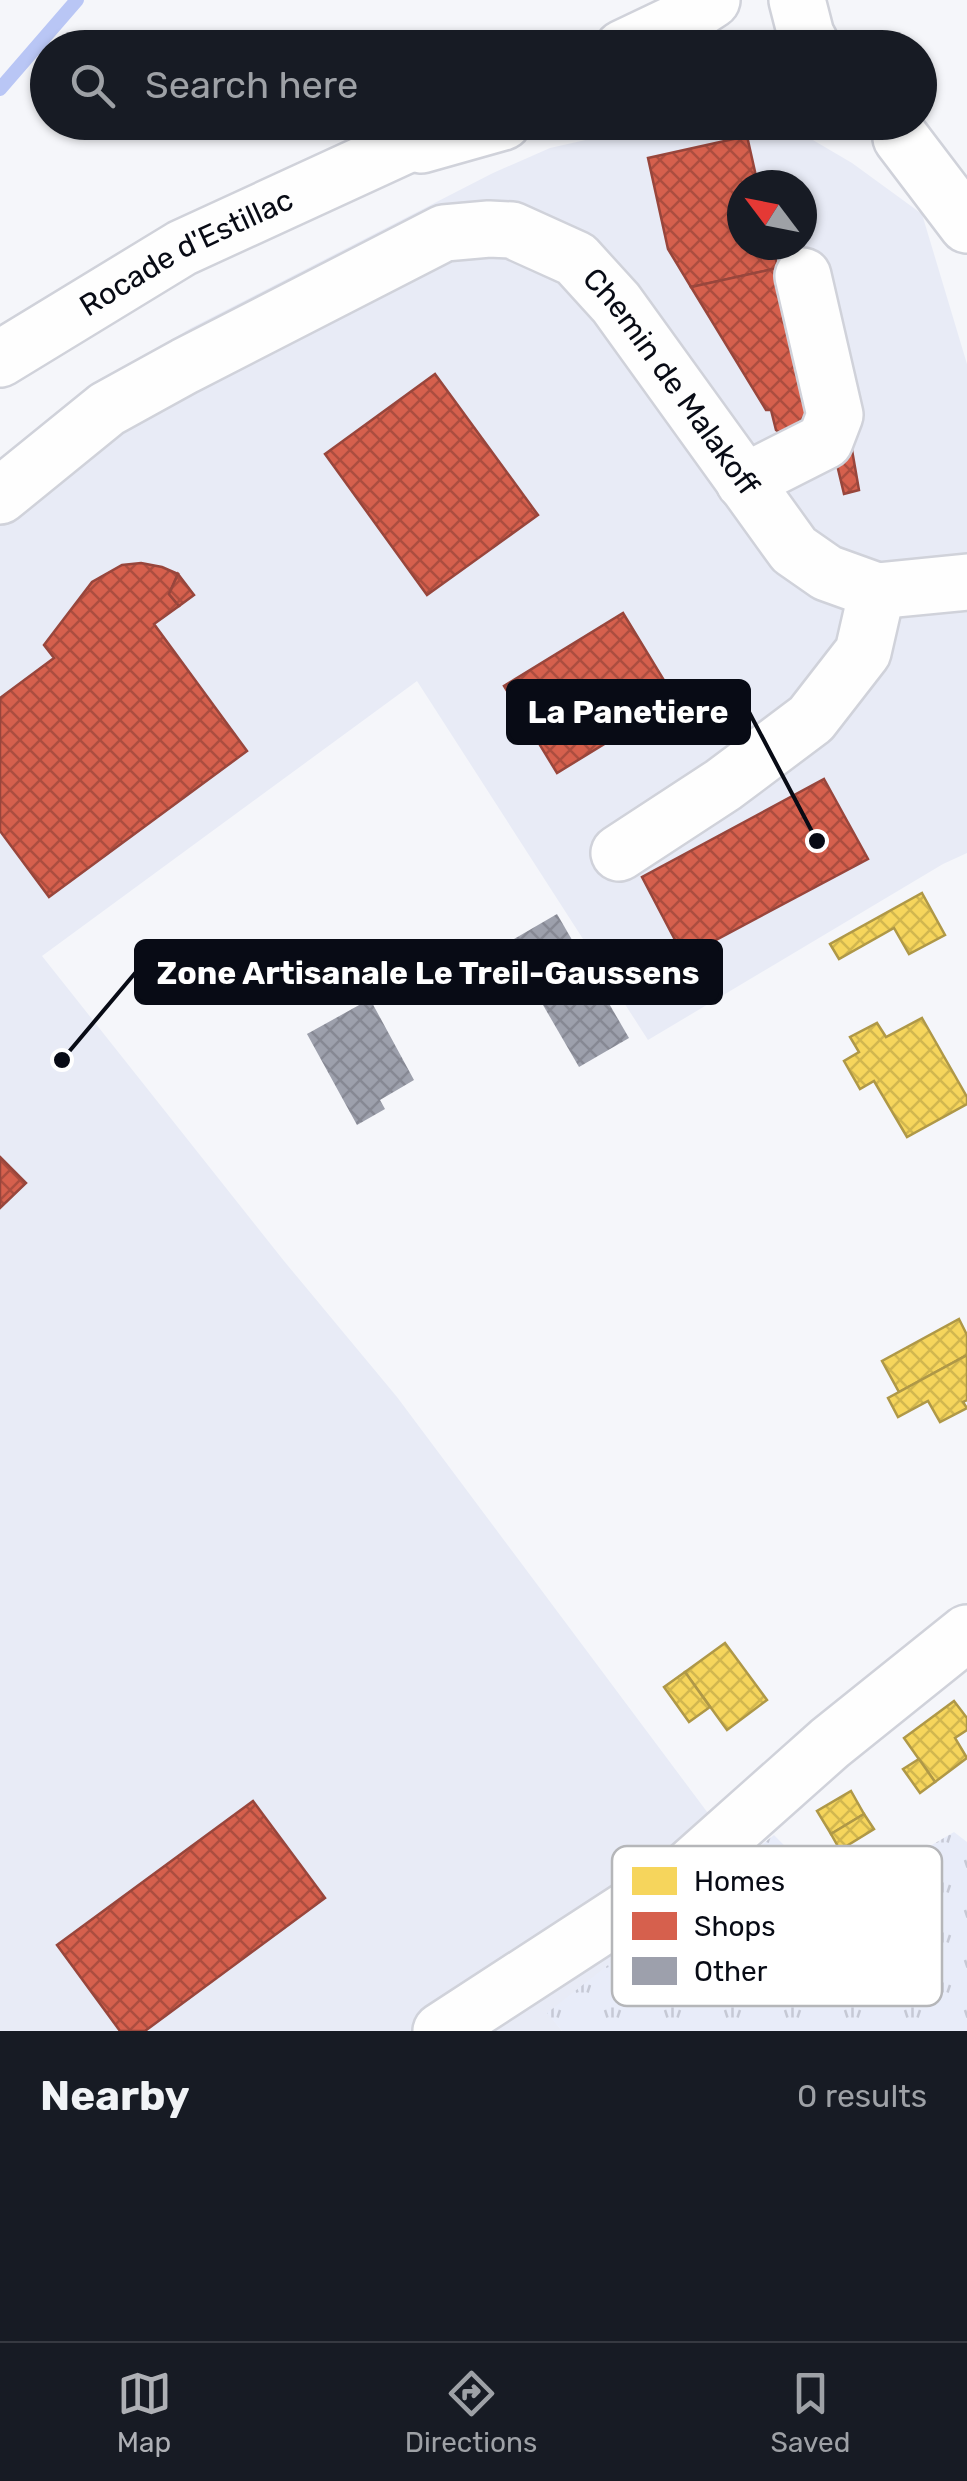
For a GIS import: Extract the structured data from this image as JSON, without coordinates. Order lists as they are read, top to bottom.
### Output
{
  "streets": {
    "street": ["Rocade d'Estillac", "Chemin de Malakoff"]
  },
  "places": ["La Panetiere", "Zone Artisanale Le Treil-Gaussens"],
  "legend": ["Homes", "Shops", "Other"],
  "north": "top left",
  "page": {
    "search": "Search here",
    "heading": ["Nearby", "0 results"],
    "nav": ["Map", "Directions", "Saved"]
  }
}
